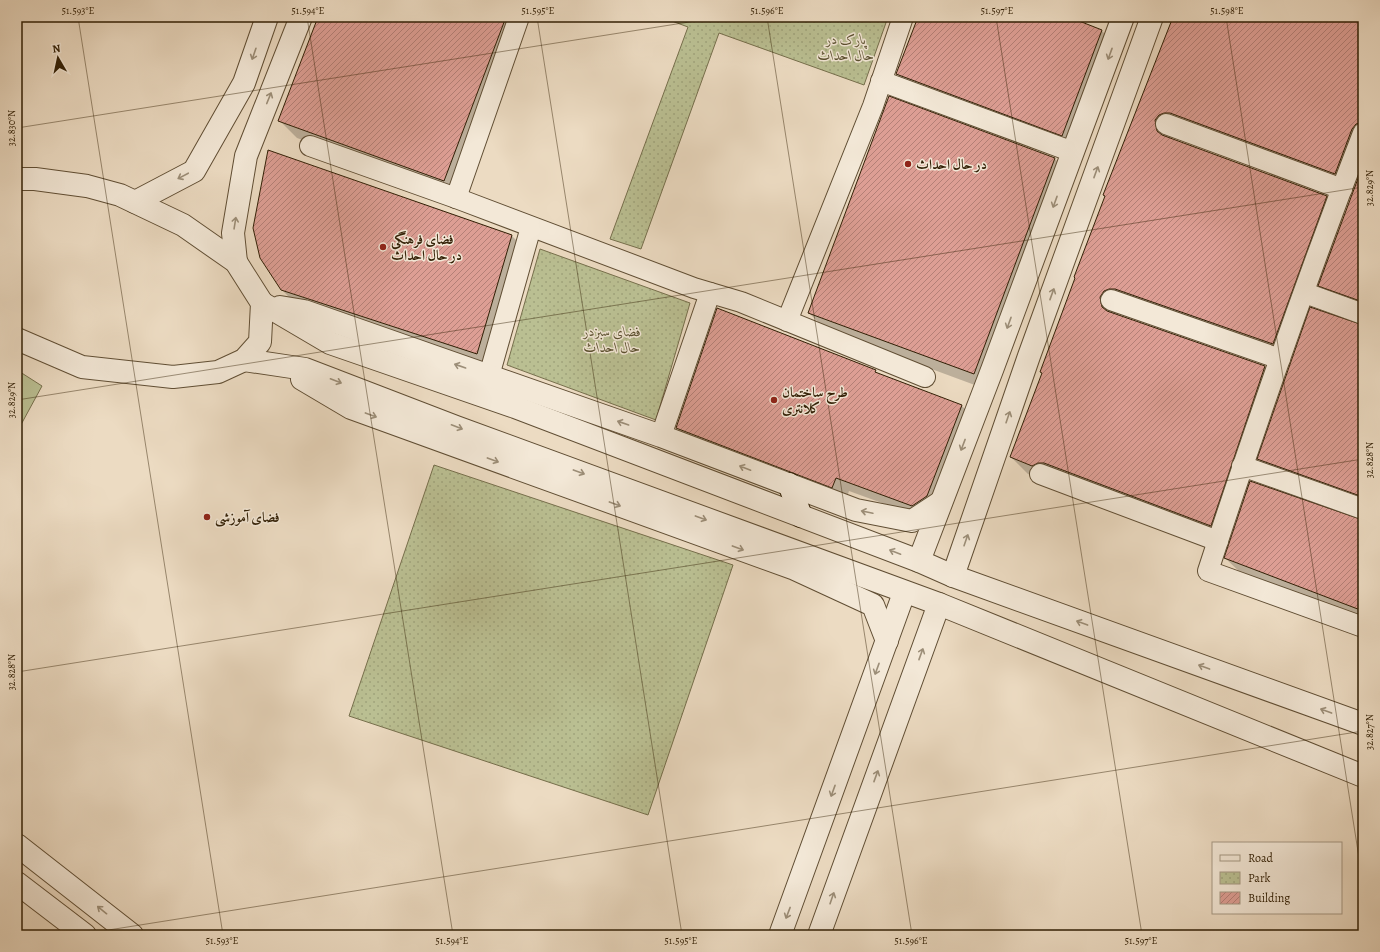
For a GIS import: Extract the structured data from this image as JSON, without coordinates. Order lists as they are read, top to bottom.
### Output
{
  "parks": ["پارک در حال احداث", "فضای سبزدر حال احداث"],
  "places": [
    "در حال احداث",
    "فضای فرهنگی در حال احداث",
    "طرح ساختمان کلانتری",
    "فضای آموزشی"
  ],
  "legend": ["Road", "Park", "Building"],
  "north": "top",
  "coordinates": [
    "51.593°E",
    "51.594°E",
    "51.595°E",
    "51.596°E",
    "51.597°E",
    "51.598°E",
    "32.830°N",
    "32.829°N",
    "32.828°N",
    "32.827°N"
  ]
}
